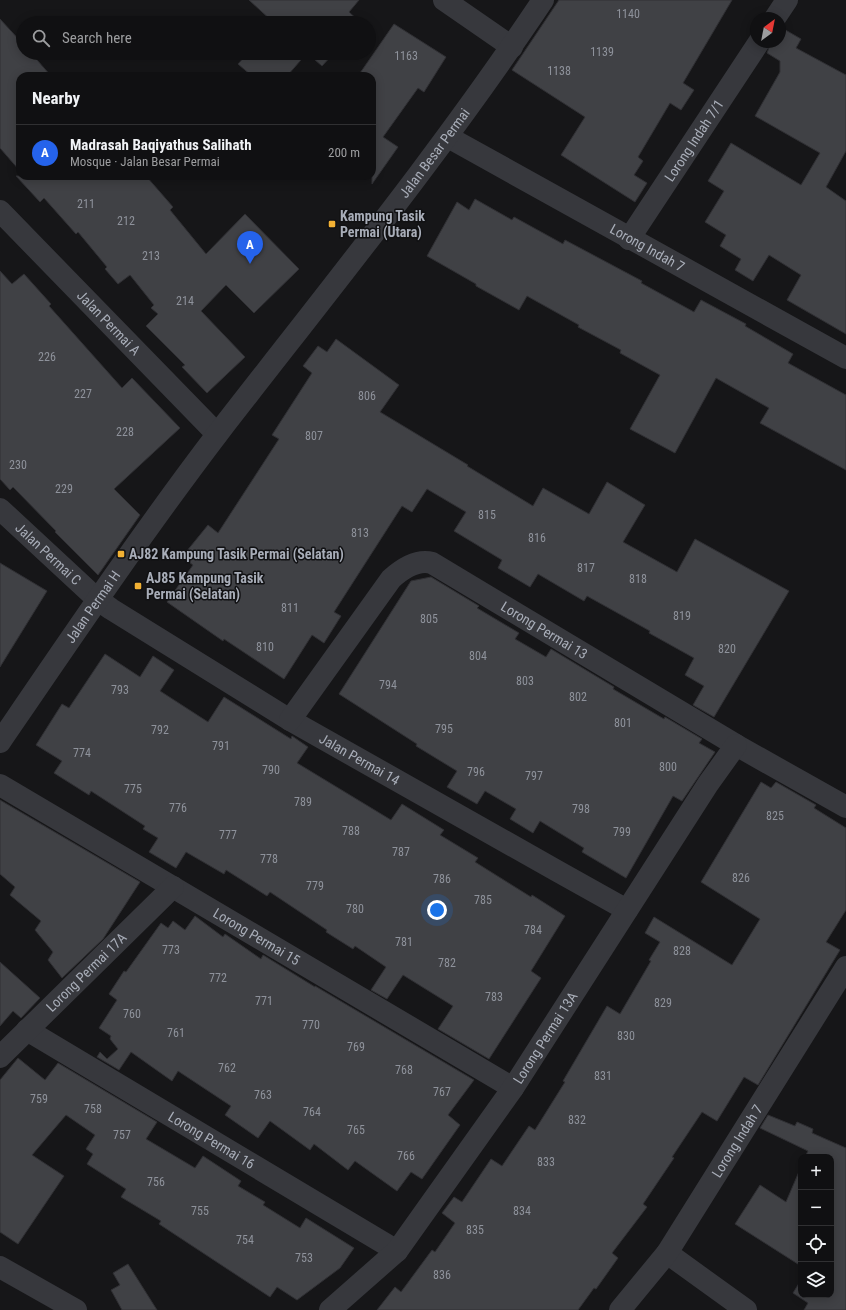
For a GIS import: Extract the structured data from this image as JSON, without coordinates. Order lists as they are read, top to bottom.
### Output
{
  "streets": {
    "street": [
      "Lorong Indah 7/1",
      "Jalan Besar Permai",
      "Lorong Indah 7",
      "Jalan Permai A",
      "Jalan Permai C",
      "Jalan Permai H",
      "Lorong Permai 13",
      "Jalan Permai 14",
      "Lorong Permai 15",
      "Lorong Permai 17A",
      "Lorong Permai 13A",
      "Lorong Permai 16"
    ]
  },
  "crossings": [
    ["Lorong Indah 7/1", "Lorong Indah 7"],
    ["Jalan Besar Permai", "Lorong Indah 7"],
    ["Jalan Besar Permai", "Jalan Permai A"],
    ["Jalan Besar Permai", "Jalan Permai H"],
    ["Jalan Permai A", "Jalan Permai H"],
    ["Jalan Permai C", "Jalan Permai H"],
    ["Jalan Permai C", "Jalan Permai 14"],
    ["Jalan Permai H", "Jalan Permai 14"],
    ["Lorong Permai 13", "Jalan Permai 14"],
    ["Lorong Permai 13", "Lorong Permai 13A"],
    ["Jalan Permai 14", "Lorong Permai 13A"],
    ["Lorong Permai 15", "Lorong Permai 17A"],
    ["Lorong Permai 15", "Lorong Permai 13A"],
    ["Lorong Permai 17A", "Lorong Permai 16"],
    ["Lorong Permai 13A", "Lorong Permai 16"]
  ],
  "places": {
    "transit": ["Kampung Tasik Permai (Utara)", "AJ82 Kampung Tasik Permai (Selatan)", "AJ85 Kampung Tasik Permai (Selatan)"]
  },
  "house_numbers": [
    "1140",
    "1139",
    "1163",
    "1138",
    "211",
    "212",
    "213",
    "214",
    "226",
    "227",
    "806",
    "228",
    "807",
    "230",
    "229",
    "815",
    "813",
    "816",
    "817",
    "818",
    "811",
    "819",
    "805",
    "810",
    "820",
    "804",
    "803",
    "794",
    "793",
    "802",
    "801",
    "795",
    "792",
    "791",
    "774",
    "800",
    "790",
    "796",
    "797",
    "775",
    "789",
    "776",
    "798",
    "825",
    "788",
    "799",
    "777",
    "787",
    "778",
    "826",
    "786",
    "779",
    "785",
    "780",
    "784",
    "781",
    "773",
    "828",
    "782",
    "772",
    "783",
    "771",
    "829",
    "760",
    "770",
    "761",
    "830",
    "769",
    "762",
    "768",
    "831",
    "767",
    "763",
    "759",
    "758",
    "764",
    "832",
    "765",
    "757",
    "766",
    "833",
    "756",
    "755",
    "834",
    "835",
    "754",
    "753",
    "836"
  ],
  "north": "top right",
  "page": {
    "search": "Search here",
    "heading": "Nearby",
    "list": [
      {
        "mark": "A",
        "name": "Madrasah Baqiyathus Salihath",
        "note": "Mosque · Jalan Besar Permai",
        "value": "200 m"
      }
    ],
    "pins": "A",
    "map_buttons": ["+", "−"]
  }
}
